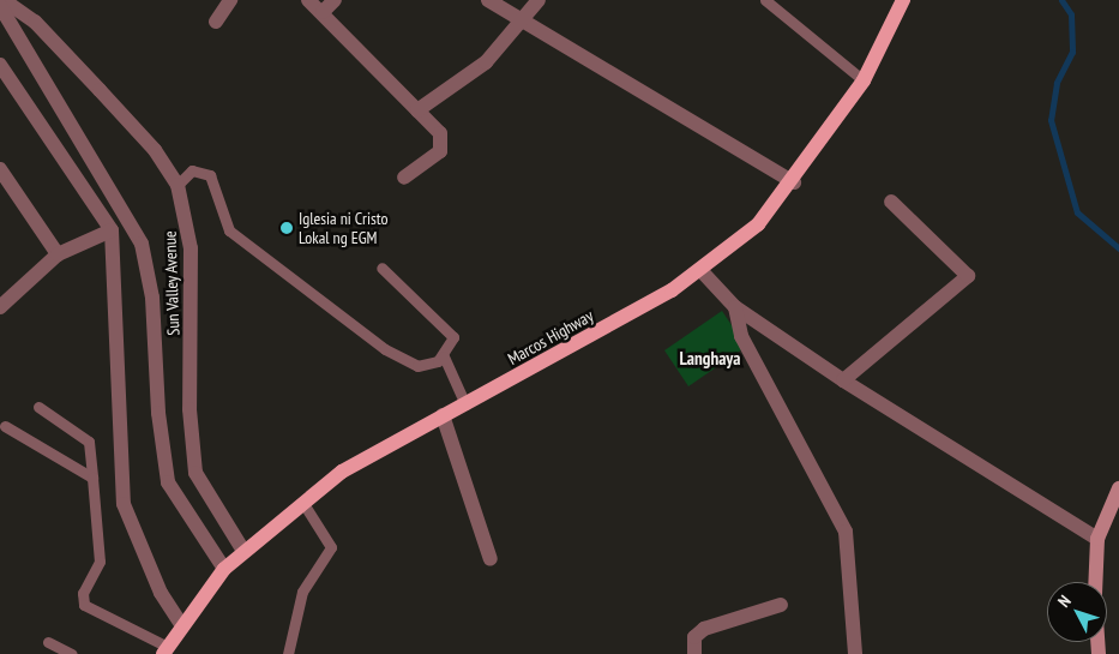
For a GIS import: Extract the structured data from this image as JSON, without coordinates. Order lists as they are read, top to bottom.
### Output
{
  "streets": {
    "main road": ["Marcos Highway"],
    "street": ["Sun Valley Avenue"]
  },
  "crossings": [
    ["Sun Valley Avenue", "Marcos Highway"]
  ],
  "districts": ["Langhaya"],
  "places": ["Iglesia ni Cristo Lokal ng EGM"],
  "north": "top left"
}
